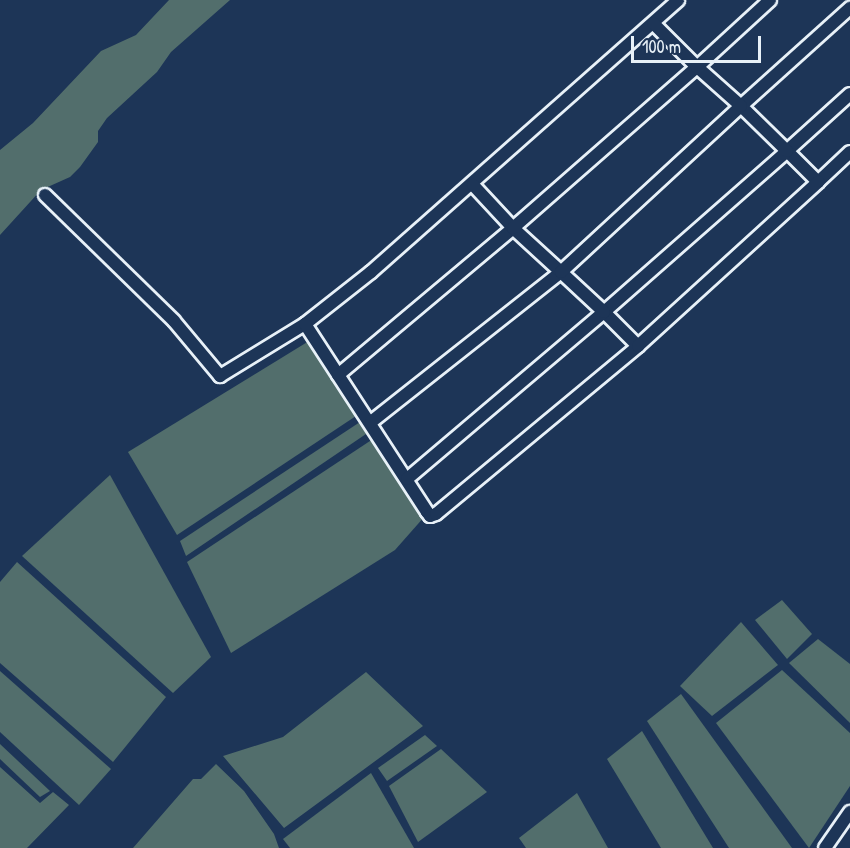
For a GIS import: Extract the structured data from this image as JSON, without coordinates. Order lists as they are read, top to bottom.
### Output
{
  "scale_bar": "100 m"
}
